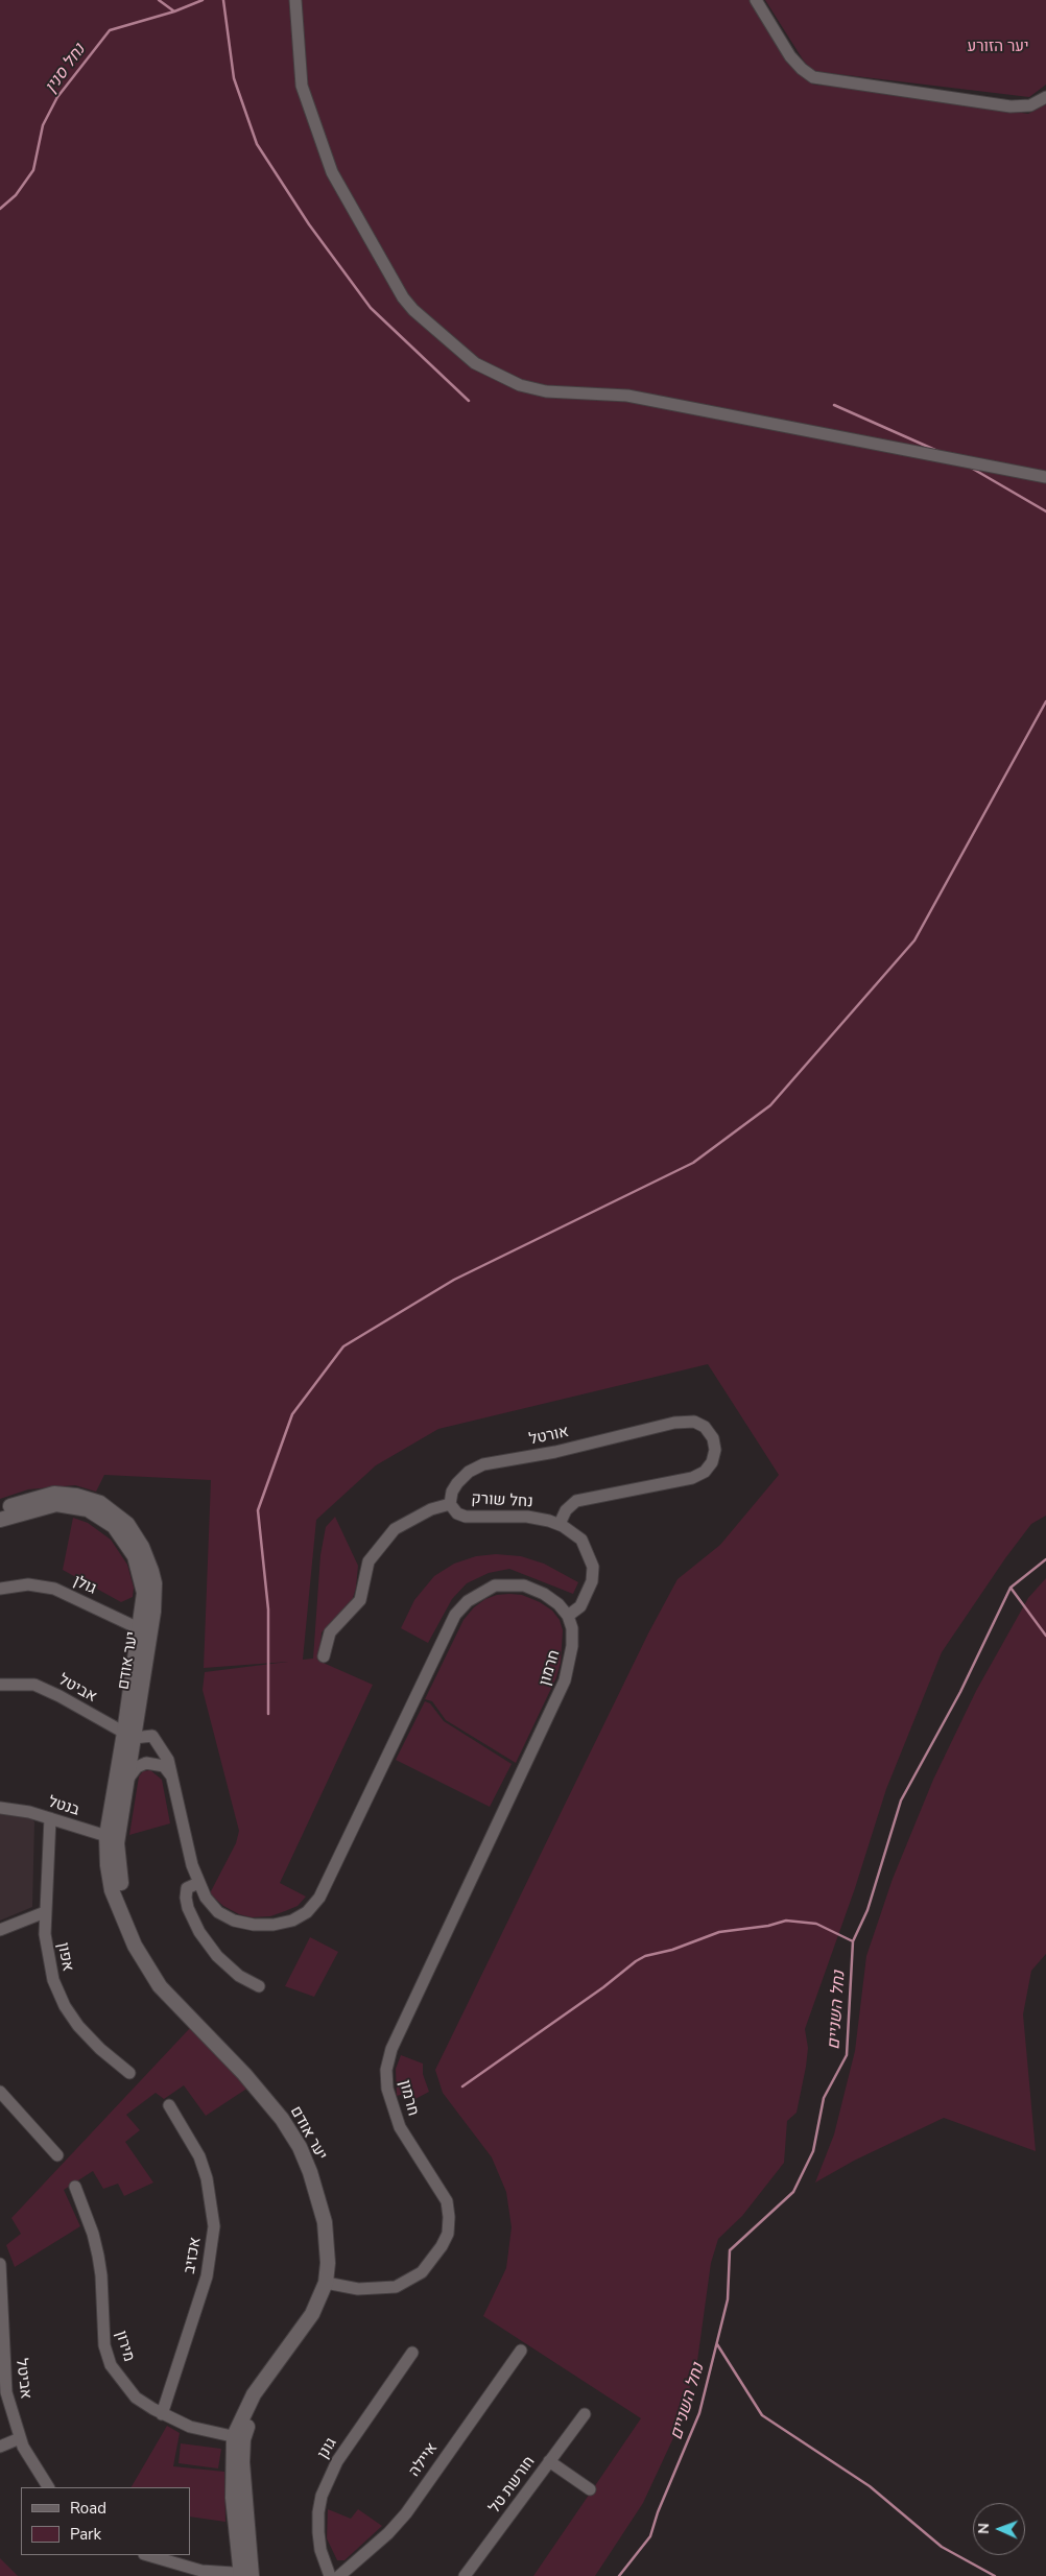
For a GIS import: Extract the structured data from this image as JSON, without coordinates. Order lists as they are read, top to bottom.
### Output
{
  "streets": {
    "street": [
      "אורטל",
      "נחל שורק",
      "גולן",
      "יער אודם",
      "חרמון",
      "אביטל",
      "בנטל",
      "אפון",
      "אכזיב",
      "מירון",
      "גונן",
      "איילה",
      "חורשת טל"
    ]
  },
  "crossings": [
    ["אורטל", "נחל שורק"],
    ["נחל שורק", "חרמון"],
    ["גולן", "יער אודם"],
    ["יער אודם", "חרמון"],
    ["יער אודם", "אביטל"],
    ["יער אודם", "בנטל"],
    ["יער אודם", "מירון"],
    ["בנטל", "אפון"],
    ["אכזיב", "מירון"]
  ],
  "water": ["נחל סנין", "נחל השניים"],
  "parks": ["יער הזורע"],
  "legend": ["Road", "Park"],
  "north": "left"
}
